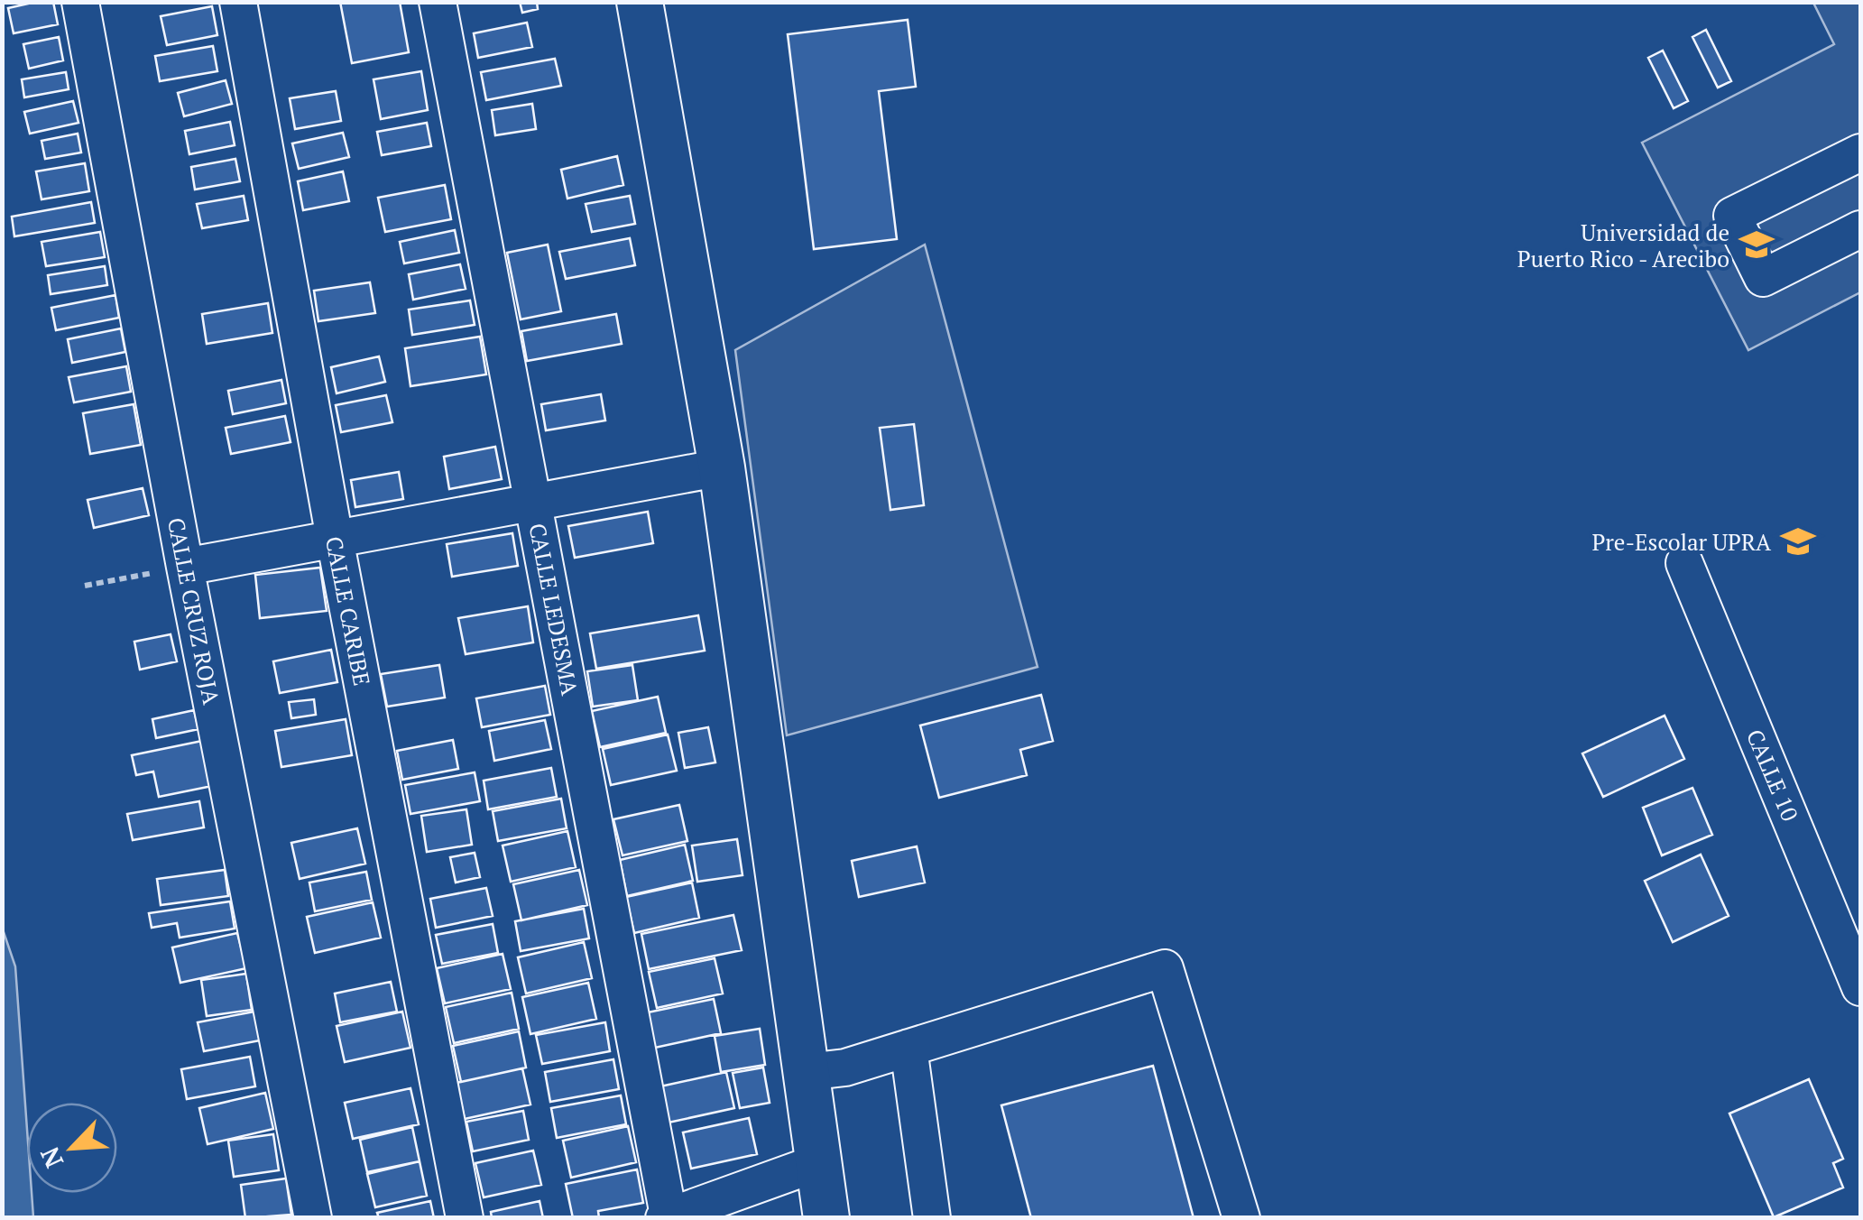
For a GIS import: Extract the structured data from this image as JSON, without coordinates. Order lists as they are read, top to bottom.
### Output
{
  "streets": {
    "street": [
      "CALLE LEDESMA",
      "CALLE CRUZ ROJA",
      "CALLE CARIBE",
      "CALLE 10"
    ]
  },
  "places": {
    "school or university": ["Universidad de Puerto Rico - Arecibo", "Pre-Escolar UPRA"]
  },
  "north": "bottom left"
}
